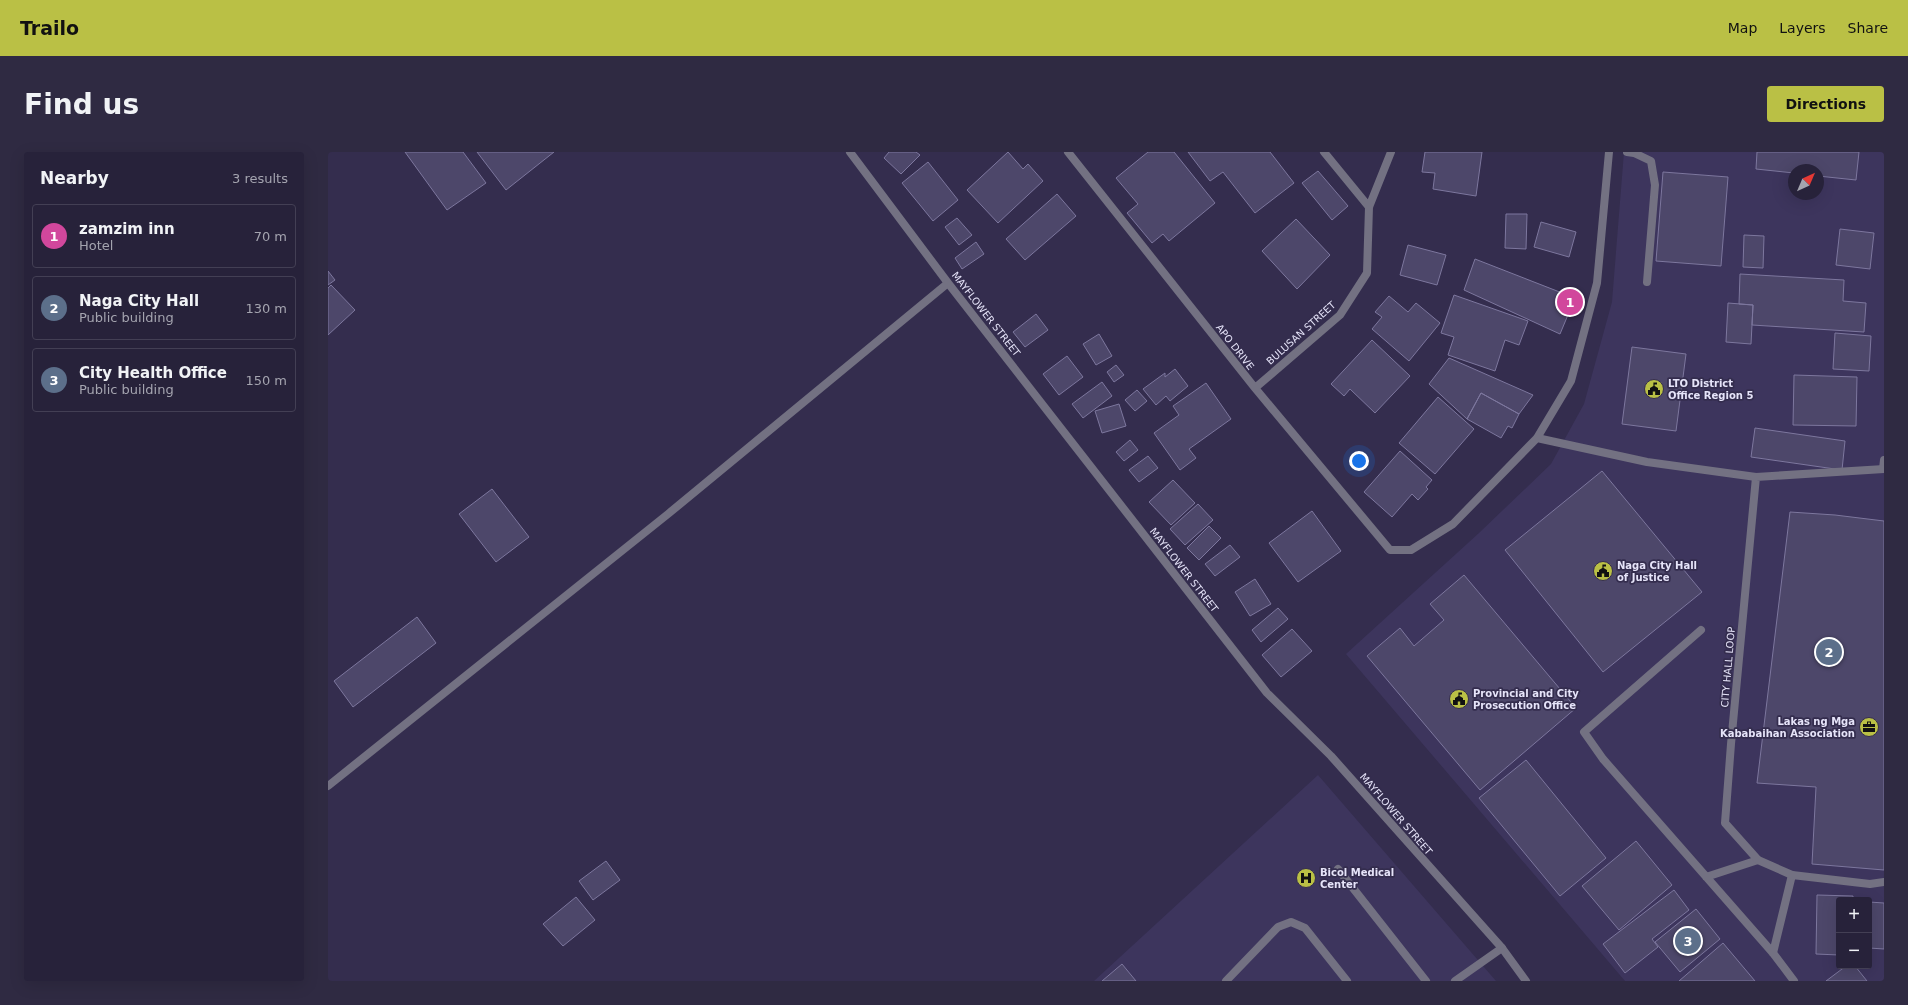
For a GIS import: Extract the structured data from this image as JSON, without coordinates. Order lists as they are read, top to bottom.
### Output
{
  "streets": {
    "street": [
      "MAYFLOWER STREET",
      "BULUSAN STREET",
      "APO DRIVE",
      "CITY HALL LOOP"
    ]
  },
  "crossings": [
    ["BULUSAN STREET", "APO DRIVE"]
  ],
  "places": {
    "public building": ["LTO District Office Region 5", "Naga City Hall of Justice", "Provincial and City Prosecution Office"],
    "office": ["Lakas ng Mga Kababaihan Association"],
    "hospital": ["Bicol Medical Center"]
  },
  "north": "top right",
  "page": {
    "header": "Trailo",
    "nav": ["Map", "Layers", "Share"],
    "buttons": "Directions",
    "title": "Find us",
    "heading": ["Nearby", "3 results"],
    "list": [
      {
        "mark": "1",
        "name": "zamzim inn",
        "note": "Hotel",
        "value": "70 m"
      },
      {
        "mark": "2",
        "name": "Naga City Hall",
        "note": "Public building",
        "value": "130 m"
      },
      {
        "mark": "3",
        "name": "City Health Office",
        "note": "Public building",
        "value": "150 m"
      }
    ],
    "pins": ["1", "2", "3"],
    "map_buttons": ["+", "−"]
  }
}
